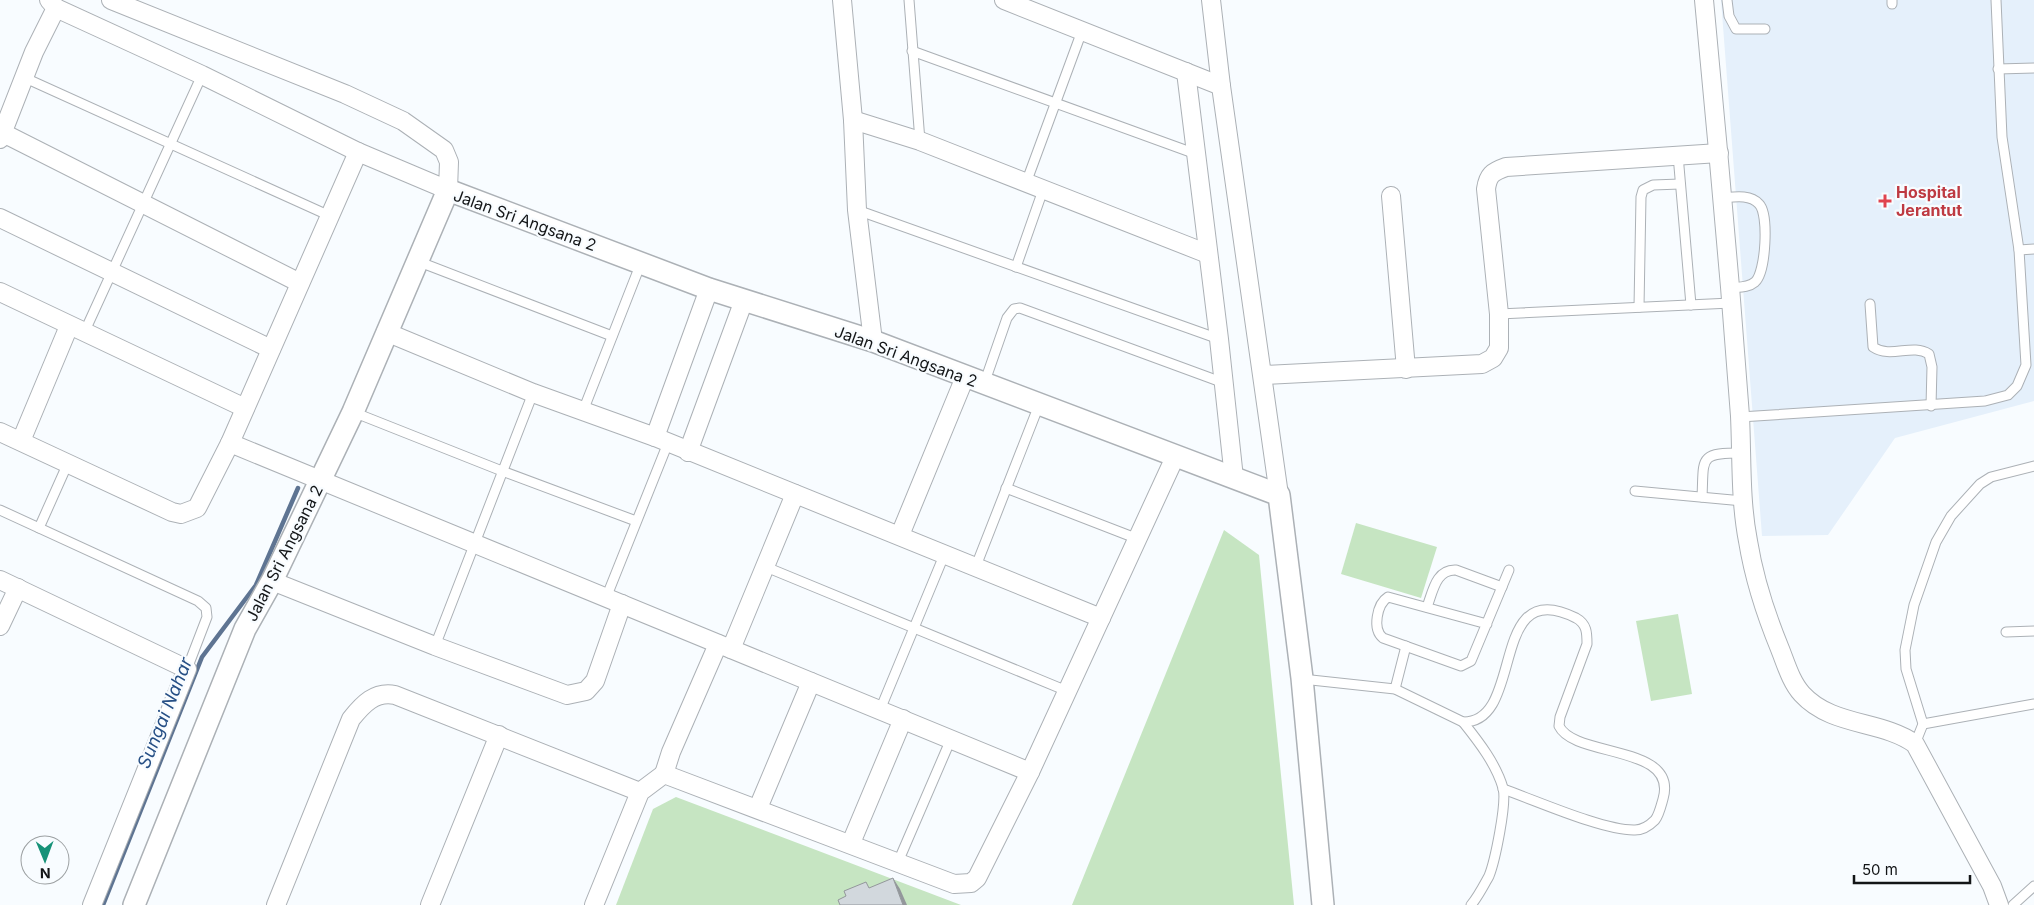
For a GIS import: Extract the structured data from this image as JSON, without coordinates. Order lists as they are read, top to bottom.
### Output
{
  "streets": {
    "street": ["Jalan Sri Angsana 2"]
  },
  "water": ["Sungai Nahar"],
  "places": {
    "health": ["Hospital Jerantut"]
  },
  "scale_bar": "50 m",
  "north": "bottom"
}
